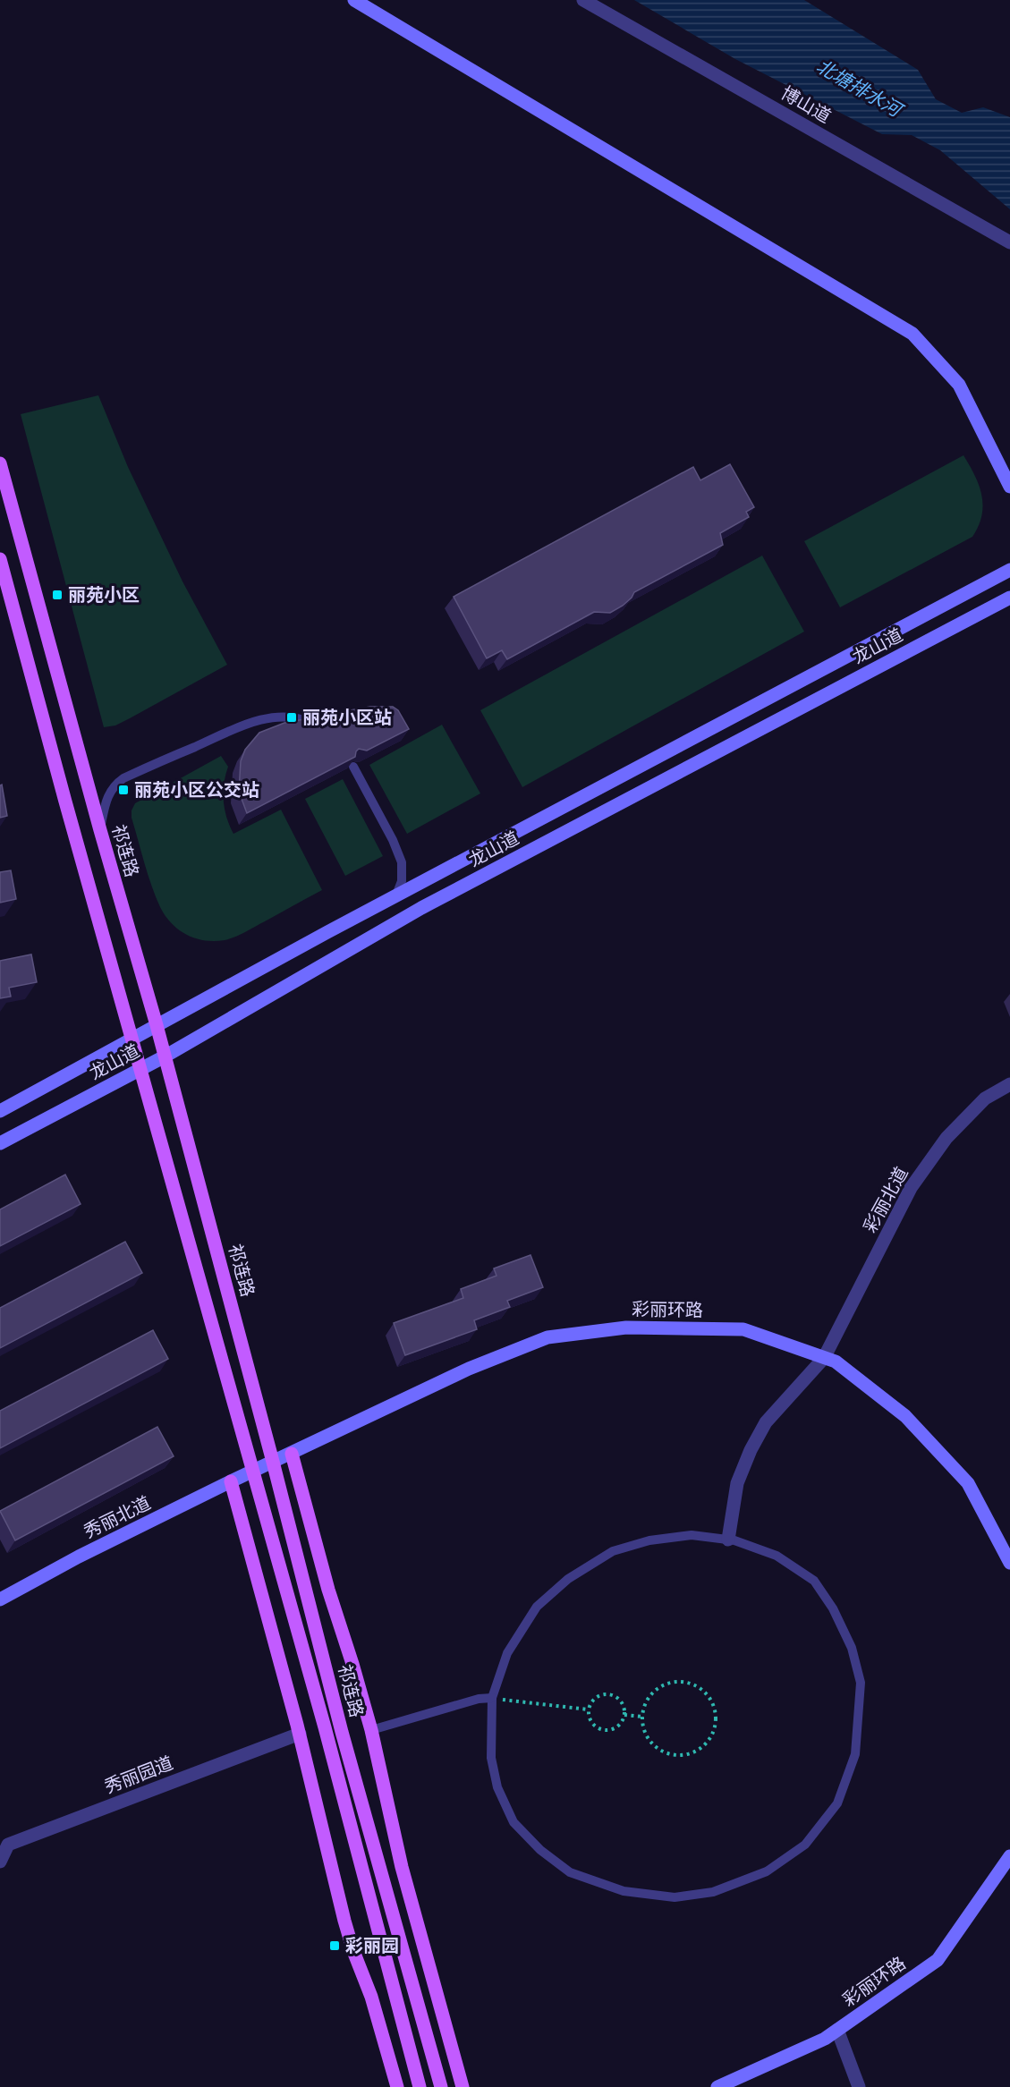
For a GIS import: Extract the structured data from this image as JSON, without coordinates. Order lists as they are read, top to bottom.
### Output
{
  "streets": {
    "main road": ["祁连路"],
    "street": [
      "博山道",
      "龙山道",
      "彩丽北道",
      "彩丽环路",
      "秀丽北道",
      "秀丽园道"
    ]
  },
  "crossings": [
    ["龙山道", "祁连路"],
    ["祁连路", "彩丽环路"],
    ["祁连路", "秀丽北道"],
    ["彩丽北道", "彩丽环路"],
    ["彩丽环路", "秀丽北道"]
  ],
  "water": ["北塘排水河"],
  "places": {
    "transit": [
      "丽苑小区",
      "丽苑小区站",
      "丽苑小区公交站",
      "彩丽园"
    ]
  }
}
